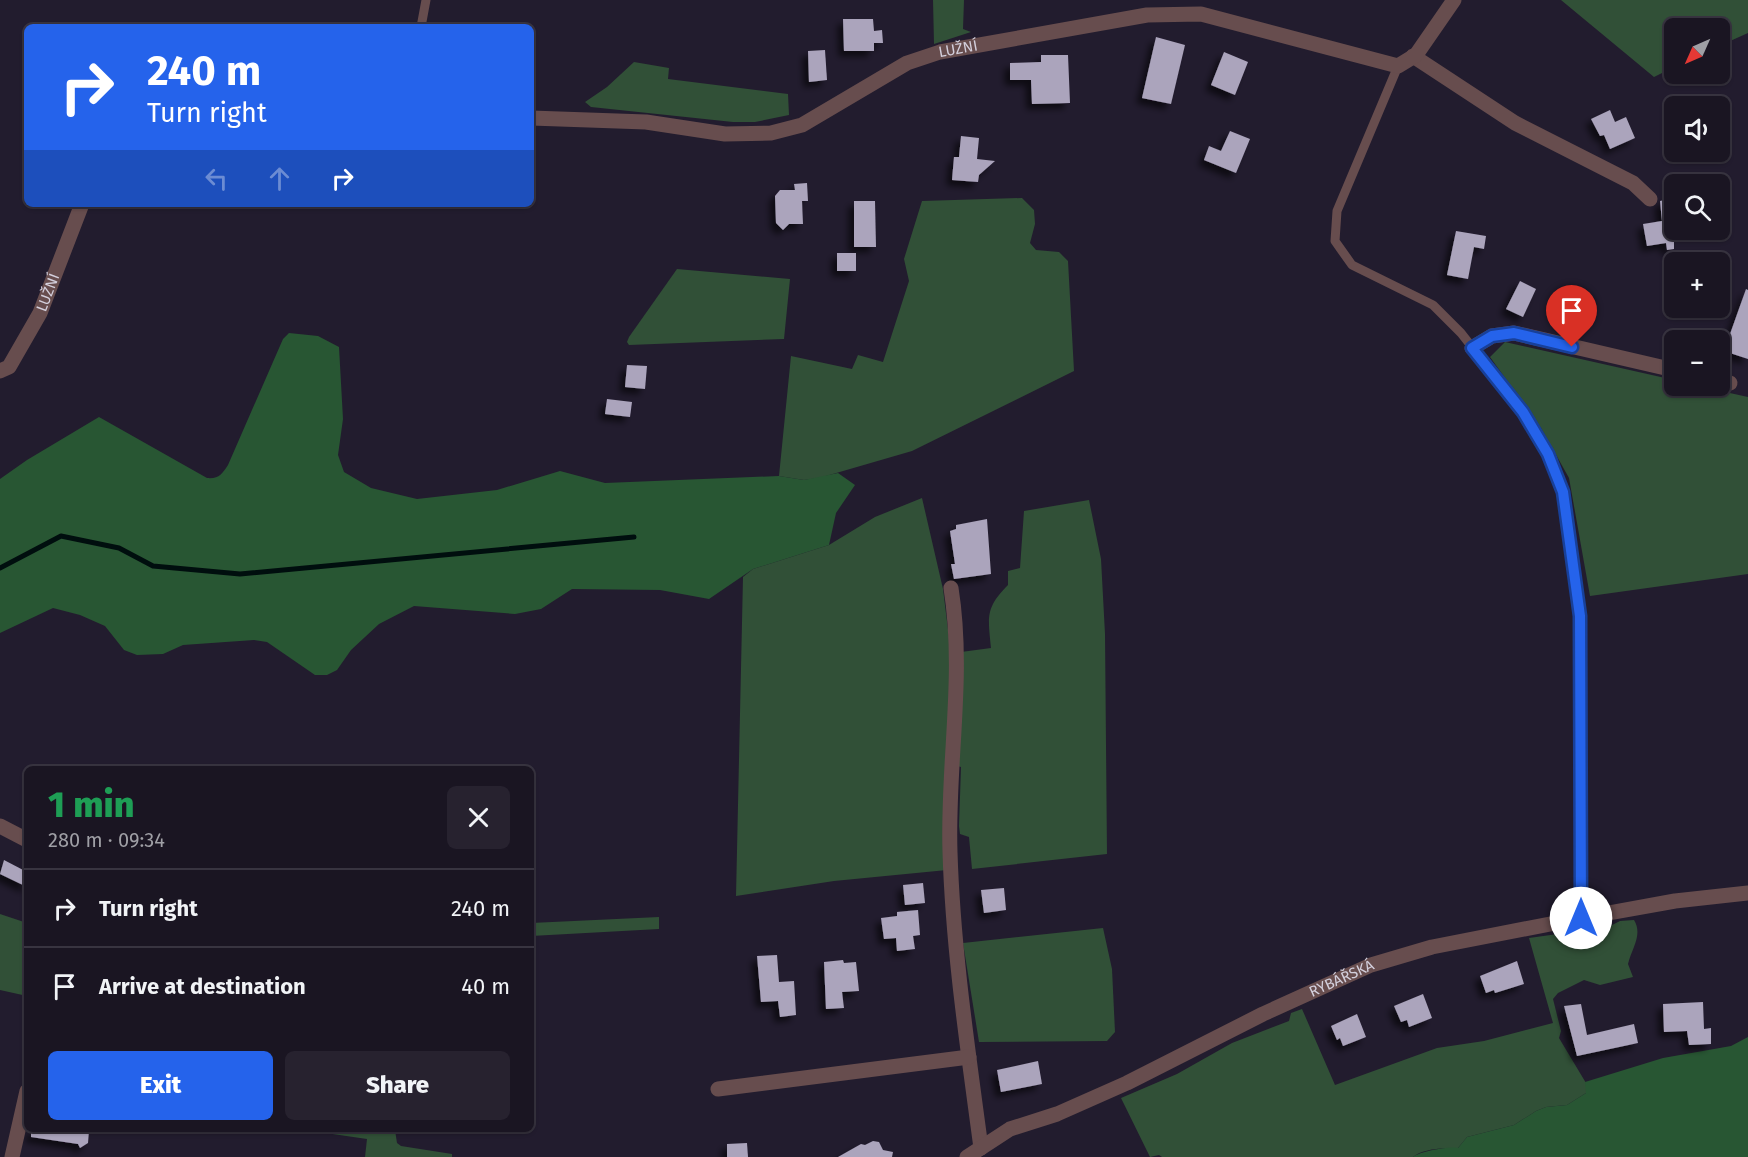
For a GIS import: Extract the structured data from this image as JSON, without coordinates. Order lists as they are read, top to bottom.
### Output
{
  "streets": {
    "street": ["LUŽNÍ", "RYBÁŘSKÁ"]
  },
  "north": "bottom left",
  "page": {
    "map_buttons": ["+", "−"],
    "turn": ["240 m", "Turn right"],
    "heading": ["1 min", "280 m · 09:34"],
    "list": [
      {
        "name": "Turn right",
        "value": "240 m"
      },
      {
        "name": "Arrive at destination",
        "value": "40 m"
      }
    ],
    "buttons": ["Exit", "Share"]
  }
}
